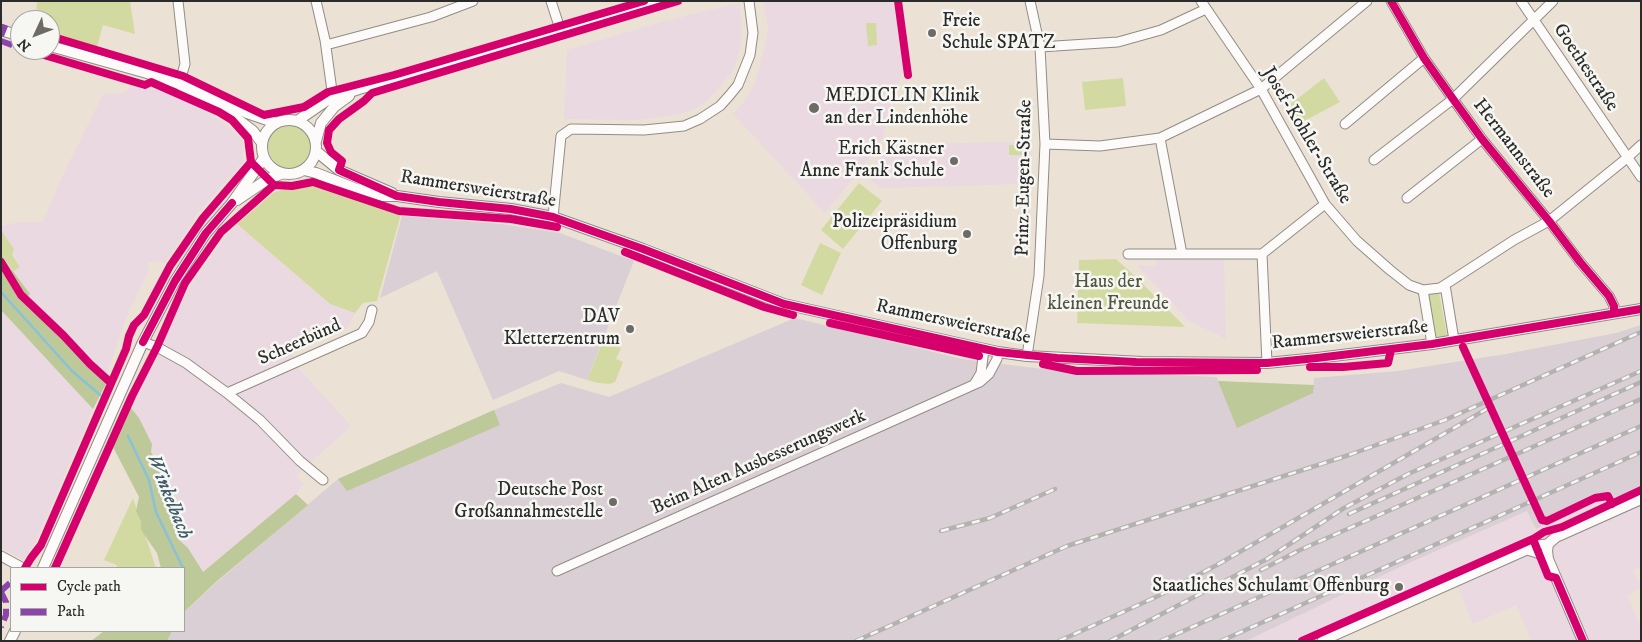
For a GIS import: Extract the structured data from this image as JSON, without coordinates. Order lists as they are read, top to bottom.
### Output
{
  "streets": {
    "street": [
      "Goethestraße",
      "Josef-Kohler-Straße",
      "Hermannstraße",
      "Prinz-Eugen-Straße",
      "Rammersweierstraße",
      "Scheerbünd",
      "Beim Alten Ausbesserungswerk"
    ]
  },
  "crossings": [
    ["Hermannstraße", "Rammersweierstraße"],
    ["Prinz-Eugen-Straße", "Rammersweierstraße"],
    ["Rammersweierstraße", "Beim Alten Ausbesserungswerk"]
  ],
  "water": ["Winkelbach"],
  "parks": ["Haus der kleinen Freunde"],
  "places": [
    "Freie Schule SPATZ",
    "MEDICLIN Klinik an der Lindenhöhe",
    "Erich Kästner Anne Frank Schule",
    "Polizeipräsidium Offenburg",
    "DAV Kletterzentrum",
    "Deutsche Post Großannahmestelle",
    "Staatliches Schulamt Offenburg"
  ],
  "legend": ["Cycle path", "Path"],
  "north": "bottom left"
}
